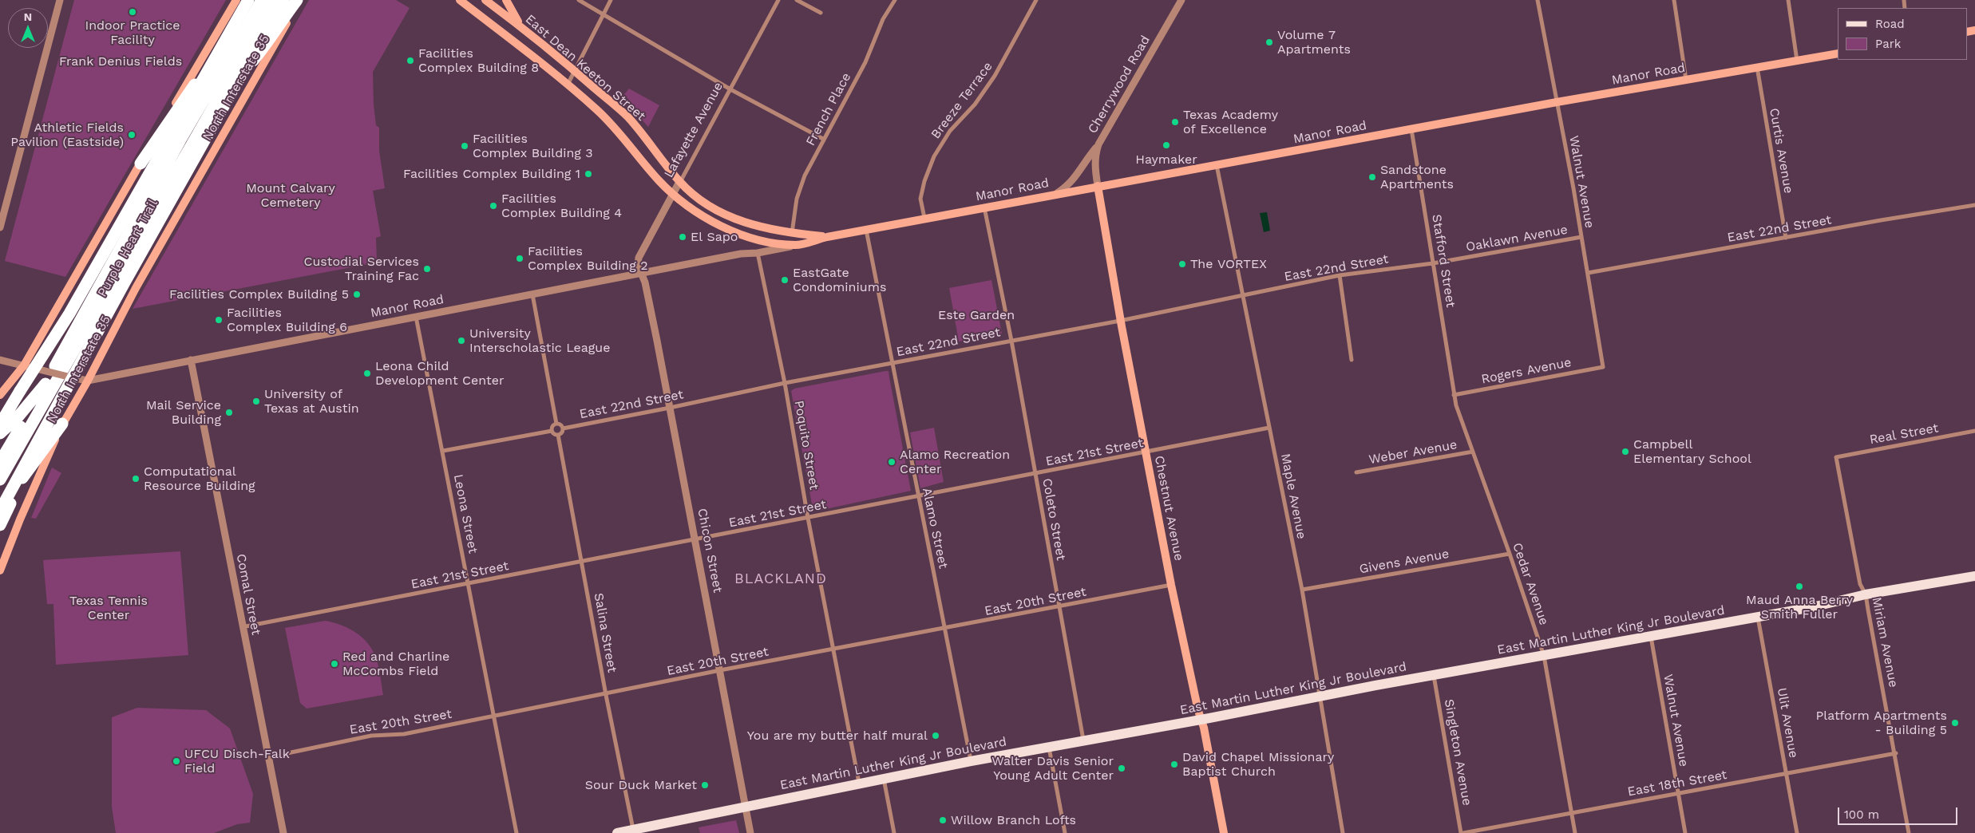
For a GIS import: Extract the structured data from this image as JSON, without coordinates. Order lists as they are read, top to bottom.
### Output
{
  "streets": {
    "highway": ["Purple Heart Trail"],
    "main road": [
      "East Dean Keeton Street",
      "Manor Road",
      "North Interstate 35",
      "Chestnut Avenue",
      "East Martin Luther King Jr Boulevard"
    ],
    "street": [
      "Cherrywood Road",
      "Breeze Terrace",
      "French Place",
      "Lafayette Avenue",
      "Curtis Avenue",
      "Walnut Avenue",
      "East 22nd Street",
      "Oaklawn Avenue",
      "Stafford Street",
      "Rogers Avenue",
      "Real Street",
      "Poquito Street",
      "East 21st Street",
      "Weber Avenue",
      "Maple Avenue",
      "Leona Street",
      "Coleto Street",
      "Alamo Street",
      "Chicon Street",
      "Givens Avenue",
      "Cedar Avenue",
      "Comal Street",
      "East 20th Street",
      "Salina Street",
      "Miriam Avenue",
      "Ulit Avenue",
      "Singleton Avenue",
      "East 18th Street"
    ]
  },
  "crossings": [
    ["East Dean Keeton Street", "Manor Road"],
    ["East Dean Keeton Street", "French Place"],
    ["East Dean Keeton Street", "Lafayette Avenue"],
    ["Manor Road", "Cherrywood Road"],
    ["Manor Road", "North Interstate 35"],
    ["Manor Road", "Breeze Terrace"],
    ["Manor Road", "Lafayette Avenue"],
    ["Manor Road", "Curtis Avenue"],
    ["Manor Road", "Walnut Avenue"],
    ["Manor Road", "Stafford Street"],
    ["Manor Road", "Poquito Street"],
    ["Manor Road", "Maple Avenue"],
    ["Manor Road", "Chestnut Avenue"],
    ["Manor Road", "Leona Street"],
    ["Manor Road", "Coleto Street"],
    ["Manor Road", "Alamo Street"],
    ["Manor Road", "Chicon Street"],
    ["Manor Road", "Comal Street"],
    ["Cherrywood Road", "Chestnut Avenue"],
    ["Lafayette Avenue", "Chicon Street"],
    ["Curtis Avenue", "East 22nd Street"],
    ["Walnut Avenue", "East 22nd Street"],
    ["Walnut Avenue", "Oaklawn Avenue"],
    ["Walnut Avenue", "Rogers Avenue"],
    ["Walnut Avenue", "East Martin Luther King Jr Boulevard"],
    ["Walnut Avenue", "East 18th Street"],
    ["East 22nd Street", "Oaklawn Avenue"],
    ["East 22nd Street", "Stafford Street"],
    ["East 22nd Street", "Poquito Street"],
    ["East 22nd Street", "Maple Avenue"],
    ["East 22nd Street", "Chestnut Avenue"],
    ["East 22nd Street", "Coleto Street"],
    ["East 22nd Street", "Alamo Street"],
    ["East 22nd Street", "Chicon Street"],
    ["East 22nd Street", "Salina Street"],
    ["Oaklawn Avenue", "Stafford Street"],
    ["Stafford Street", "Rogers Avenue"],
    ["Stafford Street", "Cedar Avenue"],
    ["Rogers Avenue", "Cedar Avenue"],
    ["Real Street", "Miriam Avenue"],
    ["Poquito Street", "East 21st Street"],
    ["Poquito Street", "East 20th Street"],
    ["Poquito Street", "East Martin Luther King Jr Boulevard"],
    ["East 21st Street", "Maple Avenue"],
    ["East 21st Street", "Chestnut Avenue"],
    ["East 21st Street", "Leona Street"],
    ["East 21st Street", "Coleto Street"],
    ["East 21st Street", "Alamo Street"],
    ["East 21st Street", "Chicon Street"],
    ["East 21st Street", "Comal Street"],
    ["East 21st Street", "Salina Street"],
    ["Weber Avenue", "Cedar Avenue"],
    ["Maple Avenue", "Givens Avenue"],
    ["Maple Avenue", "East Martin Luther King Jr Boulevard"],
    ["Chestnut Avenue", "East 20th Street"],
    ["Chestnut Avenue", "East Martin Luther King Jr Boulevard"],
    ["Leona Street", "East 20th Street"],
    ["Coleto Street", "East 20th Street"],
    ["Coleto Street", "East Martin Luther King Jr Boulevard"],
    ["Alamo Street", "East 20th Street"],
    ["Alamo Street", "East Martin Luther King Jr Boulevard"],
    ["Chicon Street", "East 20th Street"],
    ["Chicon Street", "East Martin Luther King Jr Boulevard"],
    ["Givens Avenue", "Cedar Avenue"],
    ["Cedar Avenue", "East Martin Luther King Jr Boulevard"],
    ["Cedar Avenue", "East 18th Street"],
    ["Comal Street", "East 20th Street"],
    ["East 20th Street", "Salina Street"],
    ["East Martin Luther King Jr Boulevard", "Salina Street"],
    ["East Martin Luther King Jr Boulevard", "Miriam Avenue"],
    ["East Martin Luther King Jr Boulevard", "Ulit Avenue"],
    ["East Martin Luther King Jr Boulevard", "Singleton Avenue"],
    ["Miriam Avenue", "East 18th Street"],
    ["Ulit Avenue", "East 18th Street"],
    ["Singleton Avenue", "East 18th Street"]
  ],
  "districts": ["BLACKLAND"],
  "parks": [
    "Frank Denius Fields",
    "Mount Calvary Cemetery",
    "Este Garden",
    "Texas Tennis Center"
  ],
  "places": [
    "Indoor Practice Facility",
    "Volume 7 Apartments",
    "Facilities Complex Building 8",
    "Texas Academy of Excellence",
    "Athletic Fields Pavilion (Eastside)",
    "Haymaker",
    "Facilities Complex Building 3",
    "Facilities Complex Building 1",
    "Sandstone Apartments",
    "Facilities Complex Building 4",
    "El Sapo",
    "Facilities Complex Building 2",
    "The VORTEX",
    "Custodial Services Training Fac",
    "EastGate Condominiums",
    "Facilities Complex Building 5",
    "Facilities Complex Building 6",
    "University Interscholastic League",
    "Leona Child Development Center",
    "University of Texas at Austin",
    "Mail Service Building",
    "Campbell Elementary School",
    "Alamo Recreation Center",
    "Computational Resource Building",
    "Maud Anna Berry Smith Fuller",
    "Red and Charline McCombs Field",
    "Platform Apartments - Building 5",
    "You are my butter half mural",
    "UFCU Disch-Falk Field",
    "David Chapel Missionary Baptist Church",
    "Walter Davis Senior Young Adult Center",
    "Sour Duck Market",
    "Willow Branch Lofts"
  ],
  "legend": ["Road", "Park"],
  "scale_bar": "100 m",
  "north": "top"
}
